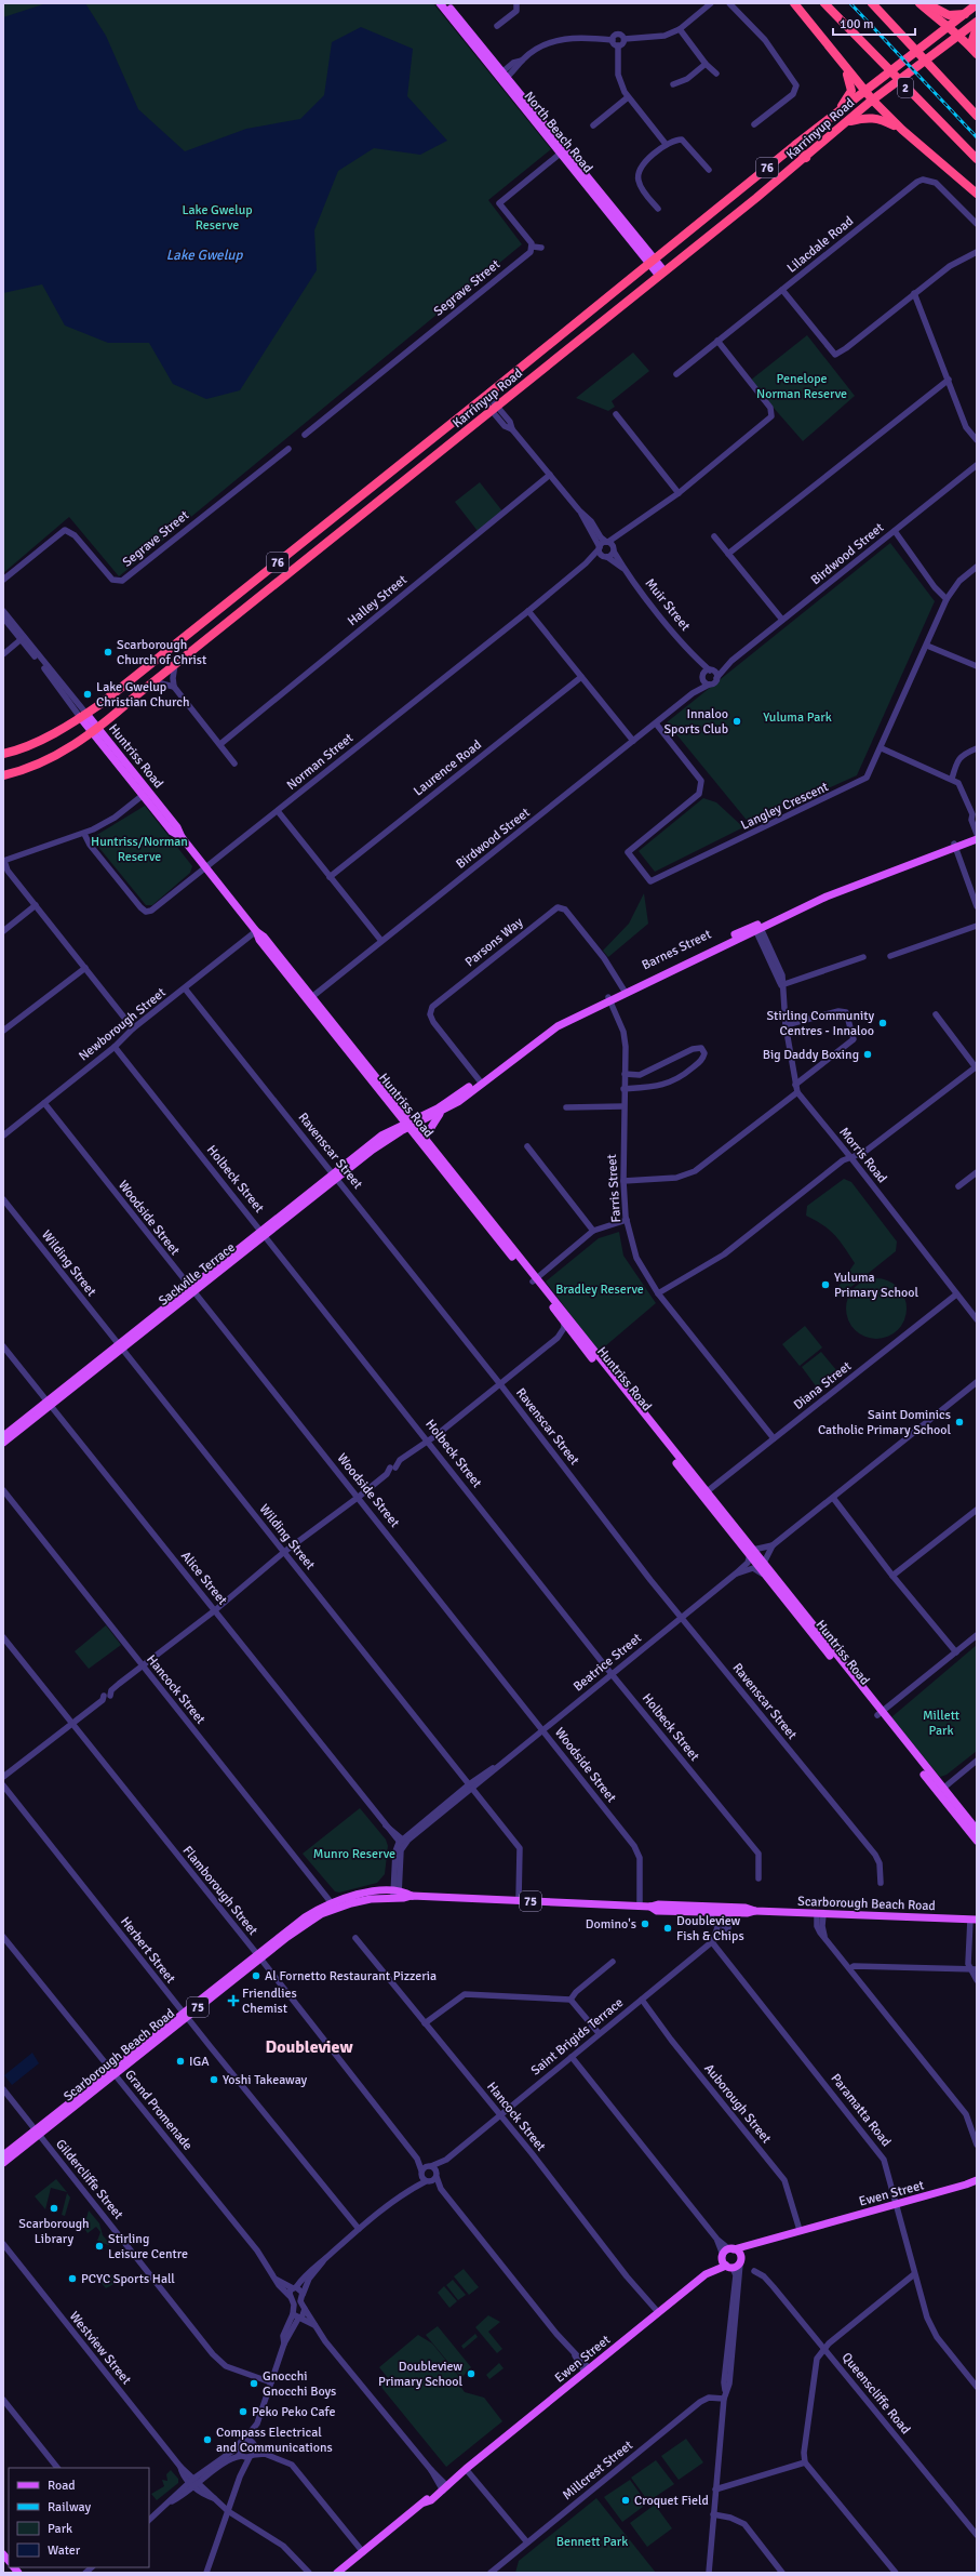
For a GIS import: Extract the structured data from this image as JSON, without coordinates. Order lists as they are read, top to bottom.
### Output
{
  "streets": {
    "highway": ["2", "Karrinyup Road", "76"],
    "main road": [
      "North Beach Road",
      "Huntriss Road",
      "Barnes Street",
      "Sackville Terrace",
      "75",
      "Scarborough Beach Road",
      "Ewen Street"
    ],
    "street": [
      "Lilacdale Road",
      "Segrave Street",
      "Birdwood Street",
      "Halley Street",
      "Muir Street",
      "Norman Street",
      "Laurence Road",
      "Langley Crescent",
      "Parsons Way",
      "Newborough Street",
      "Ravenscar Street",
      "Morris Road",
      "Holbeck Street",
      "Farris Street",
      "Woodside Street",
      "Wilding Street",
      "Diana Street",
      "Alice Street",
      "Beatrice Street",
      "Hancock Street",
      "Flamborough Street",
      "Herbert Street",
      "Saint Brigids Terrace",
      "Auborough Street",
      "Grand Promenade",
      "Paramatta Road",
      "Gildercliffe Street",
      "Westview Street",
      "Queenscliffe Road",
      "Millcrest Street"
    ]
  },
  "crossings": [
    ["Karrinyup Road", "North Beach Road"],
    ["Karrinyup Road", "Huntriss Road"],
    ["Birdwood Street", "Muir Street"],
    ["Birdwood Street", "Huntriss Road"],
    ["Birdwood Street", "Langley Crescent"],
    ["Muir Street", "Norman Street"],
    ["Huntriss Road", "Norman Street"],
    ["Huntriss Road", "Barnes Street"],
    ["Huntriss Road", "Newborough Street"],
    ["Huntriss Road", "Sackville Terrace"],
    ["Huntriss Road", "Diana Street"],
    ["Huntriss Road", "Beatrice Street"],
    ["Parsons Way", "Barnes Street"],
    ["Barnes Street", "Morris Road"],
    ["Barnes Street", "Farris Street"],
    ["Barnes Street", "Sackville Terrace"],
    ["Newborough Street", "Ravenscar Street"],
    ["Newborough Street", "Holbeck Street"],
    ["Newborough Street", "Woodside Street"],
    ["Ravenscar Street", "Sackville Terrace"],
    ["Ravenscar Street", "Beatrice Street"],
    ["Morris Road", "Diana Street"],
    ["Holbeck Street", "Sackville Terrace"],
    ["Holbeck Street", "Beatrice Street"],
    ["Farris Street", "Diana Street"],
    ["Woodside Street", "Sackville Terrace"],
    ["Woodside Street", "Beatrice Street"],
    ["Woodside Street", "Scarborough Beach Road"],
    ["Wilding Street", "Sackville Terrace"],
    ["Wilding Street", "Beatrice Street"],
    ["Wilding Street", "Scarborough Beach Road"],
    ["Sackville Terrace", "Alice Street"],
    ["Alice Street", "Beatrice Street"],
    ["Hancock Street", "Scarborough Beach Road"],
    ["Hancock Street", "Saint Brigids Terrace"],
    ["Hancock Street", "Ewen Street"],
    ["Flamborough Street", "Scarborough Beach Road"],
    ["Flamborough Street", "Saint Brigids Terrace"],
    ["Scarborough Beach Road", "Herbert Street"],
    ["Scarborough Beach Road", "Saint Brigids Terrace"],
    ["Scarborough Beach Road", "Grand Promenade"],
    ["Scarborough Beach Road", "Gildercliffe Street"],
    ["Saint Brigids Terrace", "Auborough Street"],
    ["Saint Brigids Terrace", "Paramatta Road"],
    ["Auborough Street", "Ewen Street"],
    ["Paramatta Road", "Ewen Street"]
  ],
  "districts": ["Doubleview"],
  "water": ["Lake Gwelup"],
  "parks": [
    "Lake Gwelup Reserve",
    "Penelope Norman Reserve",
    "Yuluma Park",
    "Huntriss/Norman Reserve",
    "Bradley Reserve",
    "Millett Park",
    "Munro Reserve",
    "Bennett Park"
  ],
  "places": {
    "other": [
      "Scarborough Church of Christ",
      "Lake Gwelup Christian Church",
      "Innaloo Sports Club",
      "Stirling Community Centres - Innaloo",
      "Big Daddy Boxing",
      "Yuluma Primary School",
      "Saint Dominics Catholic Primary School",
      "Domino's",
      "Doubleview Fish & Chips",
      "Al Fornetto Restaurant Pizzeria",
      "IGA",
      "Yoshi Takeaway",
      "Scarborough Library",
      "Stirling Leisure Centre",
      "PCYC Sports Hall",
      "Doubleview Primary School",
      "Gnocchi Gnocchi Boys",
      "Peko Peko Cafe",
      "Compass Electrical and Communications",
      "Croquet Field"
    ],
    "health": ["Friendlies Chemist"]
  },
  "legend": [
    "Road",
    "Railway",
    "Park",
    "Water"
  ],
  "scale_bar": "100 m"
}
